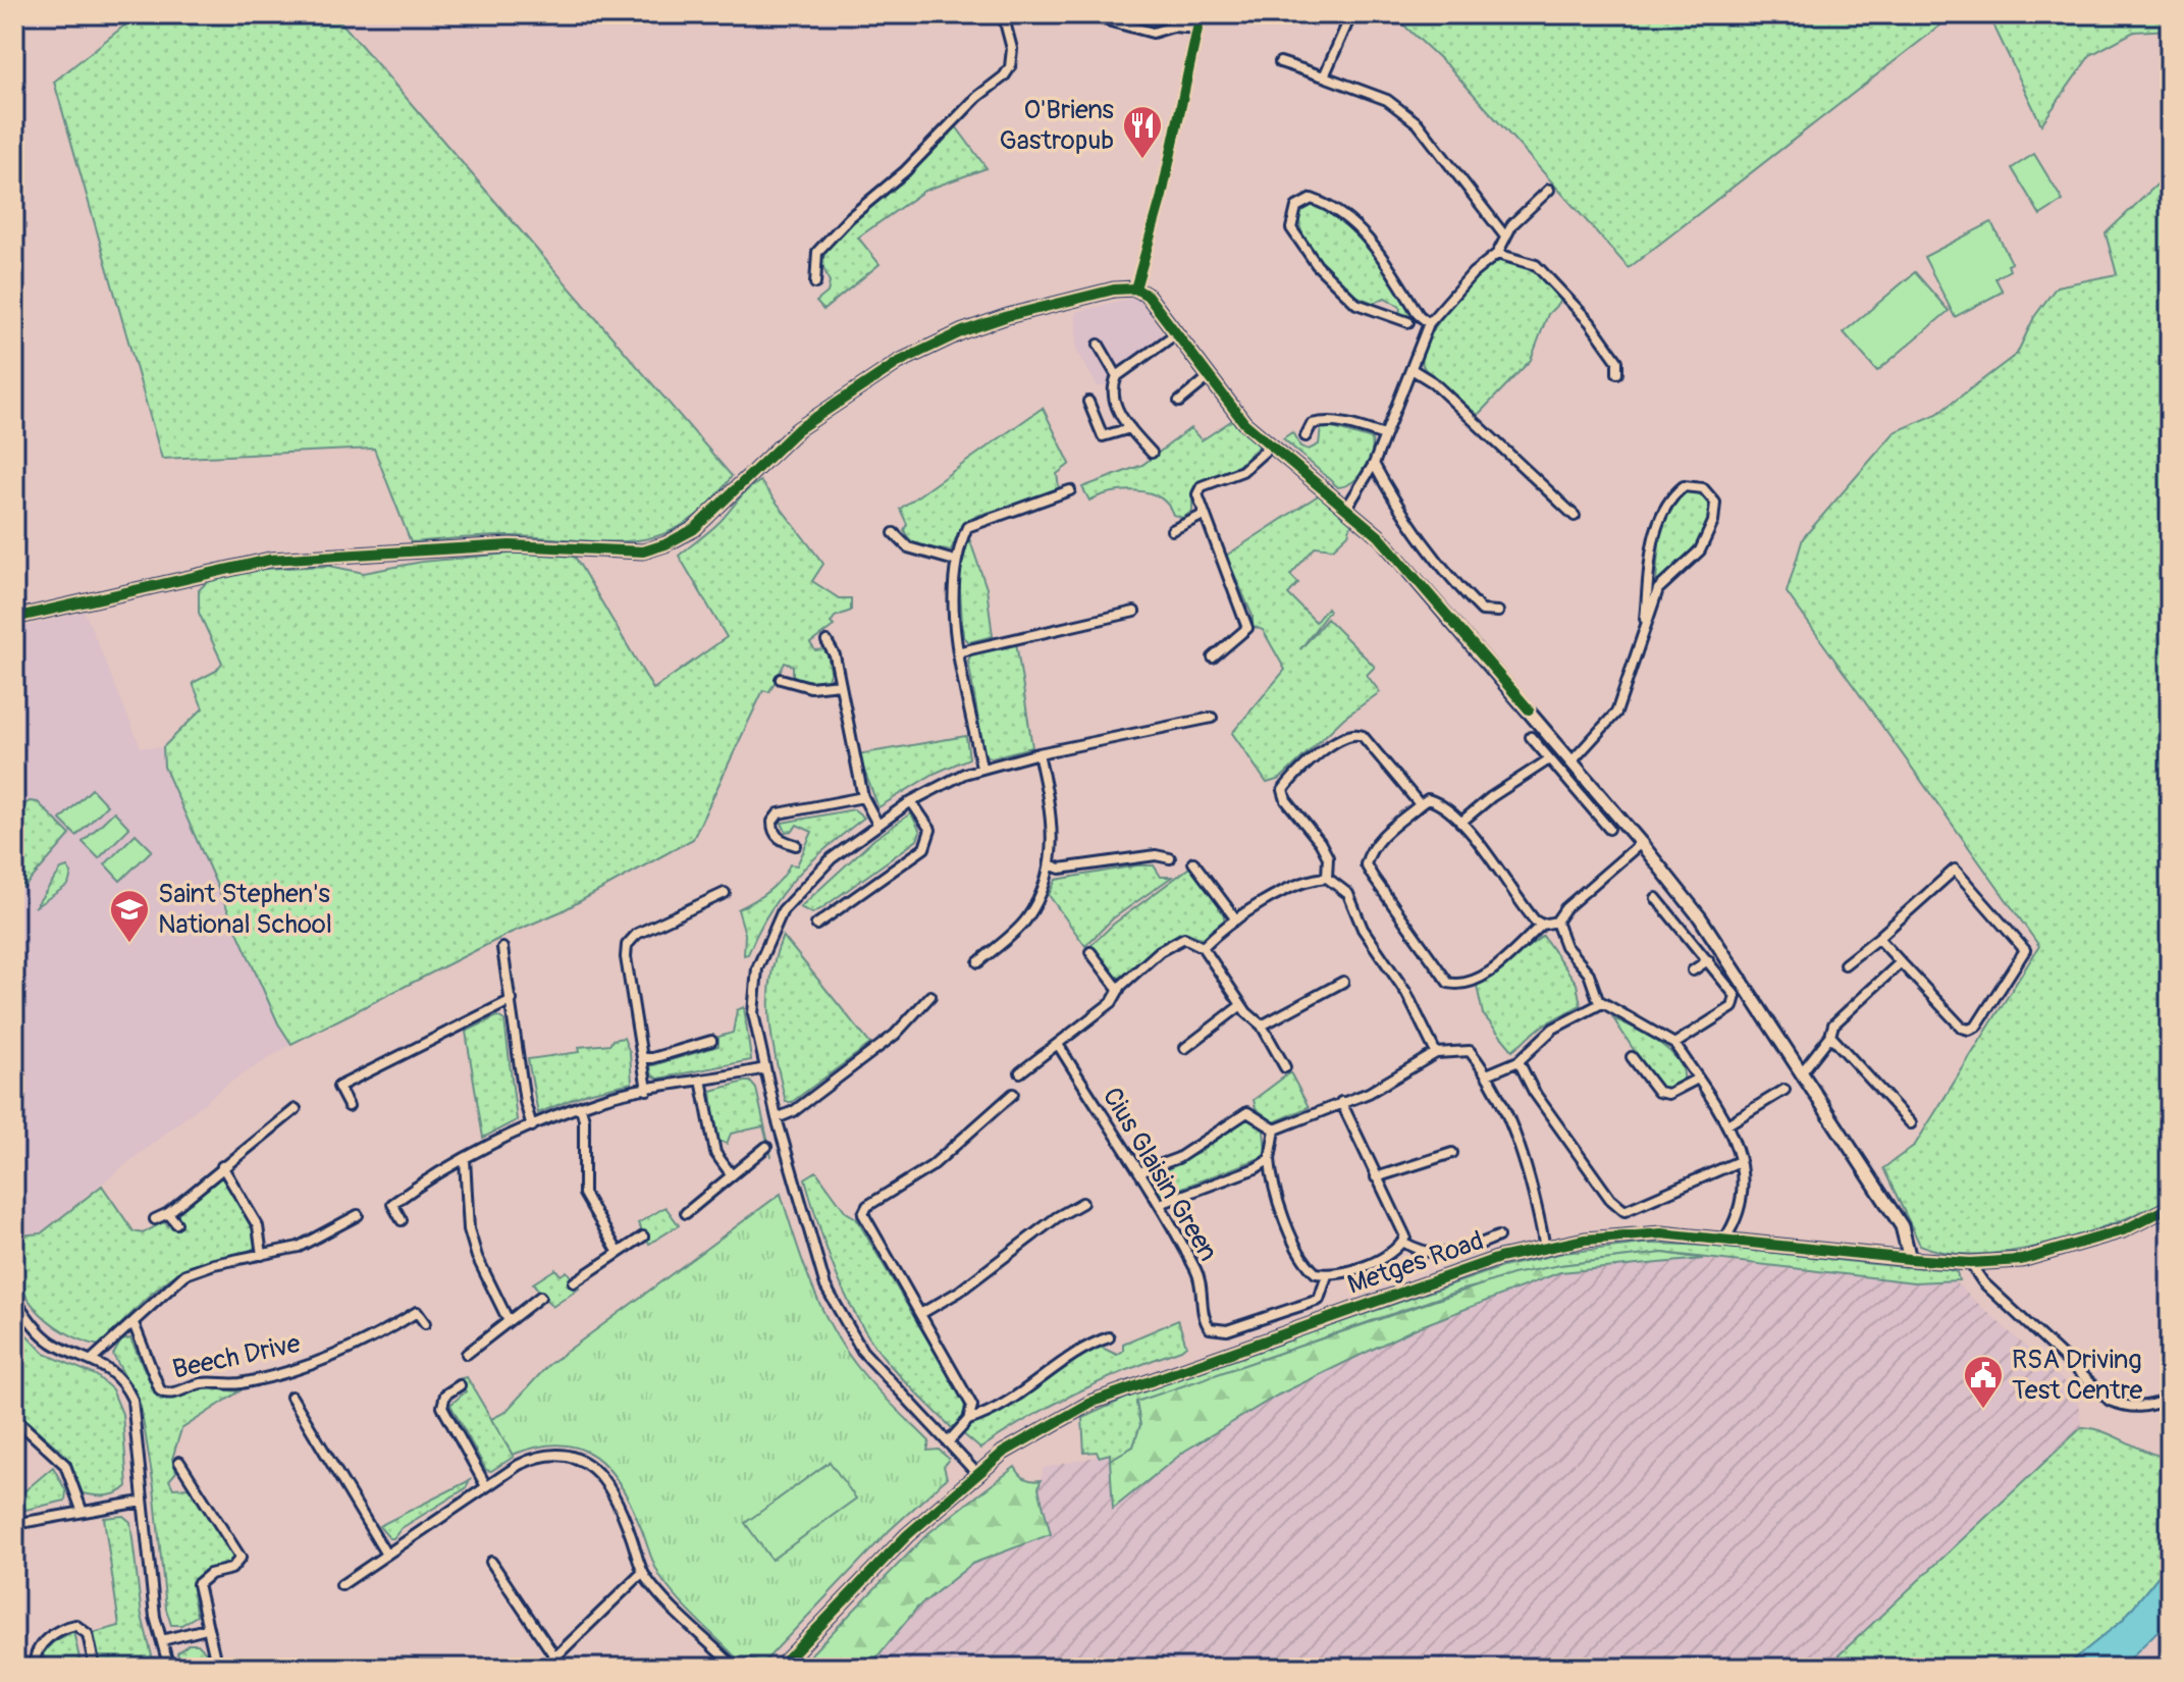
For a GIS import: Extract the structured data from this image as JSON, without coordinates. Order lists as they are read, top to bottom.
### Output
{
  "streets": {
    "street": ["Cius Glaisin Green", "Metges Road", "Beech Drive"]
  },
  "places": {
    "restaurant": ["O'Briens Gastropub"],
    "school or university": ["Saint Stephen's National School"],
    "public building": ["RSA Driving Test Centre"]
  }
}
